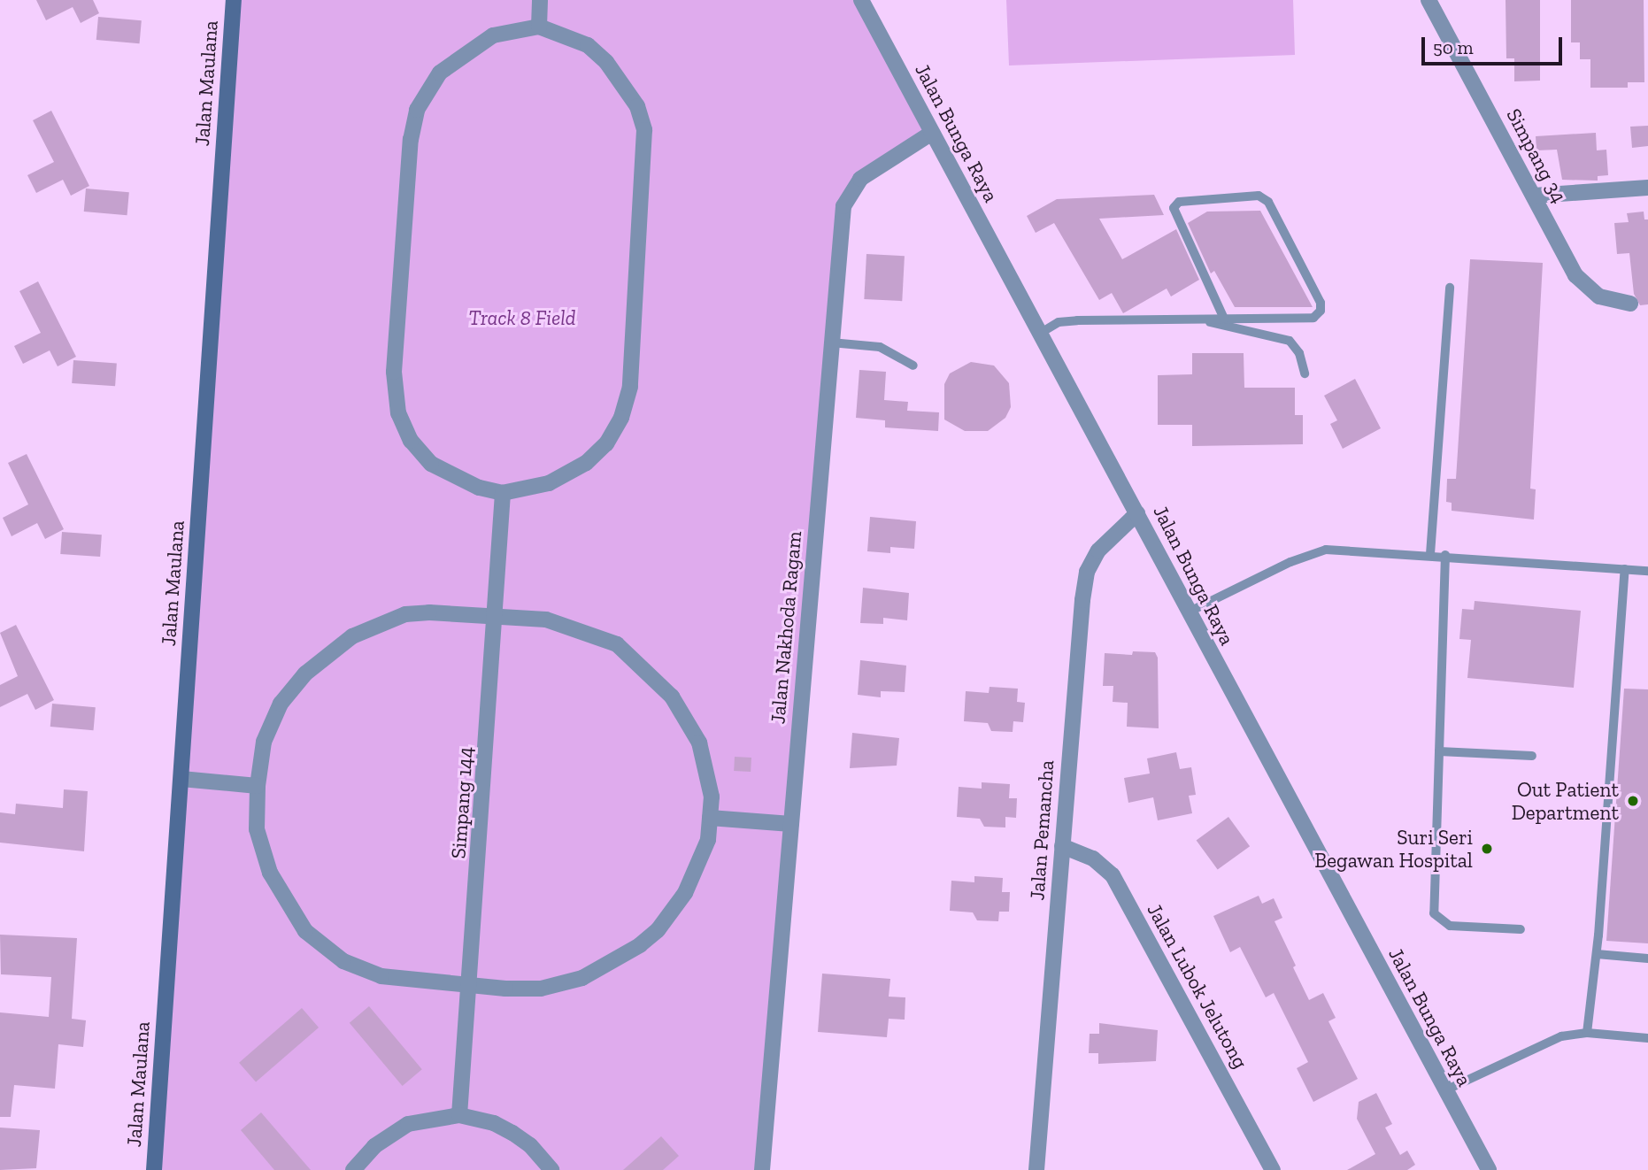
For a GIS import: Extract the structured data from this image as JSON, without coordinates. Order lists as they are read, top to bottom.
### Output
{
  "streets": {
    "main road": ["Jalan Maulana"],
    "street": [
      "Jalan Bunga Raya",
      "Simpang 34",
      "Jalan Nakhoda Ragam",
      "Simpang 144",
      "Jalan Pemancha",
      "Jalan Lubok Jelutong"
    ]
  },
  "crossings": [
    ["Jalan Bunga Raya", "Jalan Nakhoda Ragam"],
    ["Jalan Bunga Raya", "Jalan Pemancha"],
    ["Jalan Pemancha", "Jalan Lubok Jelutong"]
  ],
  "parks": ["Track 8 Field"],
  "places": ["Out Patient Department", "Suri Seri Begawan Hospital"],
  "scale_bar": "50 m"
}
